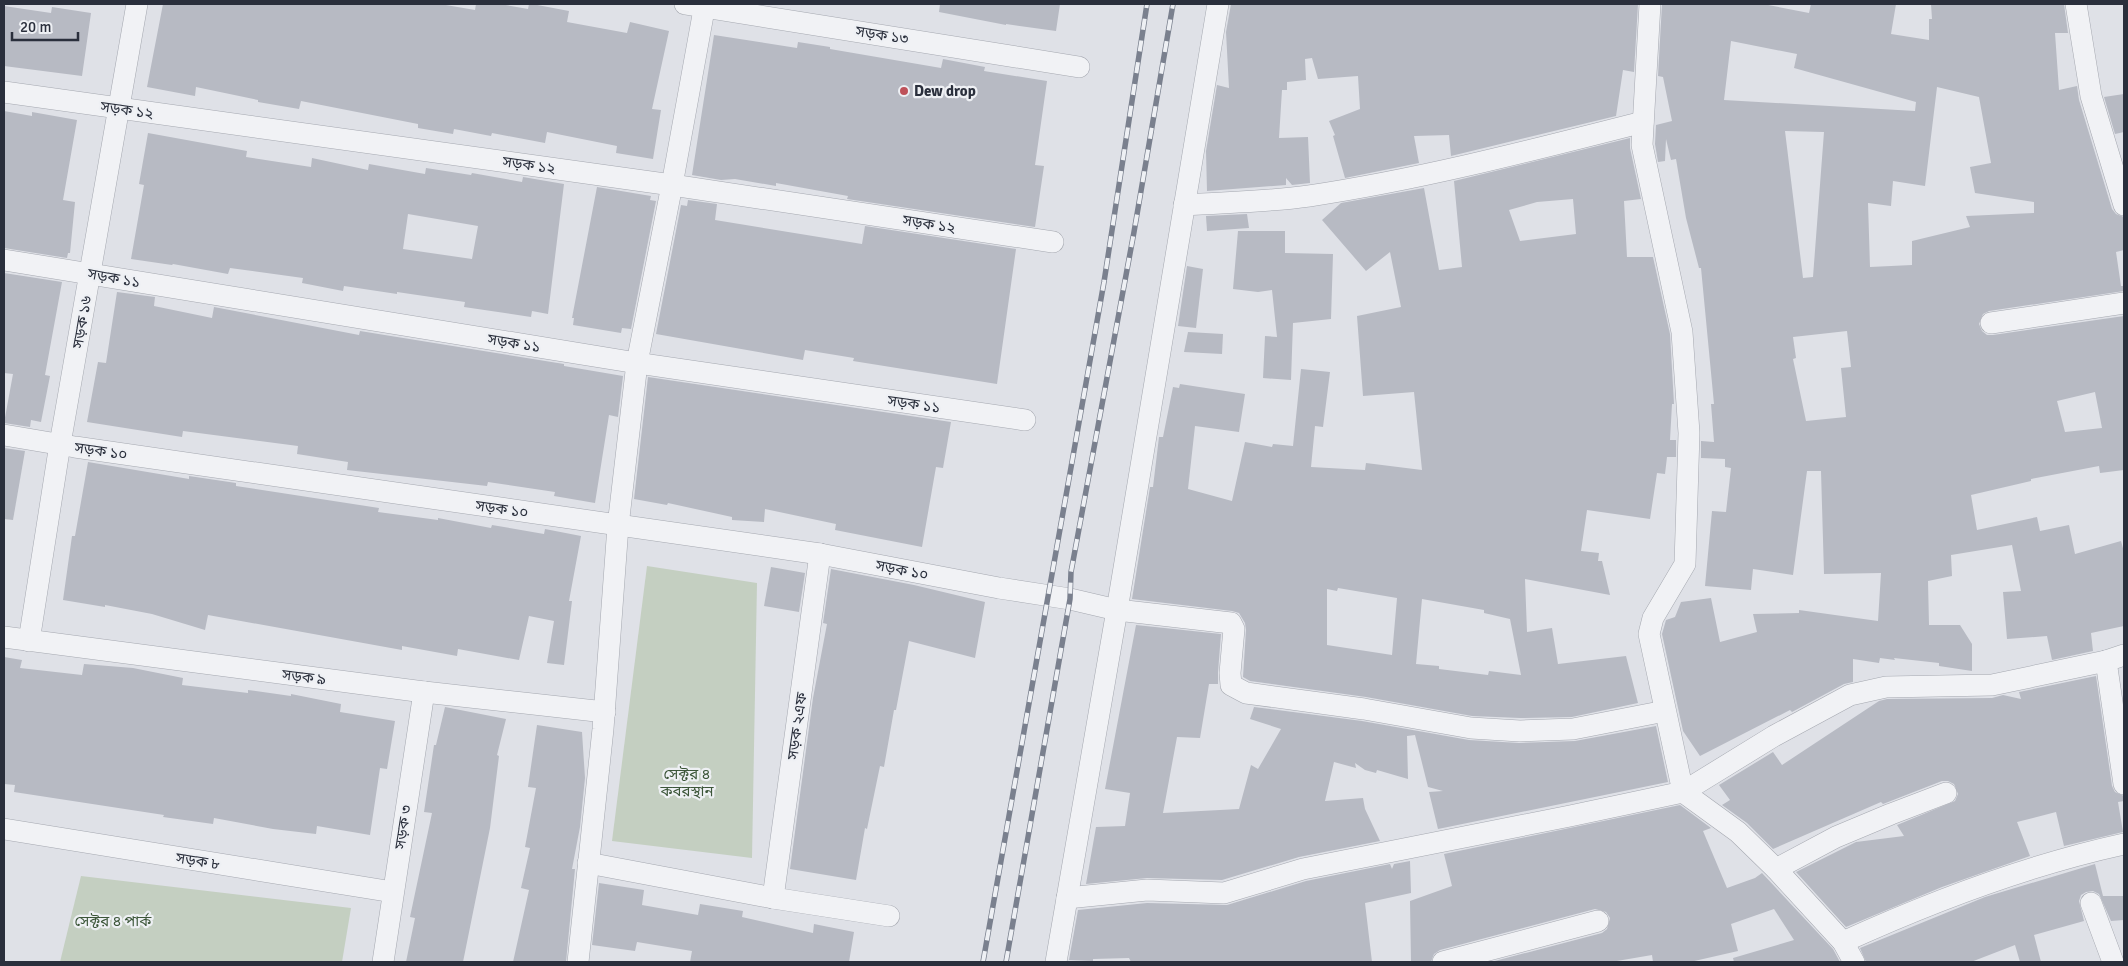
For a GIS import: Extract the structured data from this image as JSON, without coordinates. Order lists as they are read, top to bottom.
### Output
{
  "streets": {
    "street": [
      "সড়ক ১৩",
      "সড়ক ১২",
      "সড়ক ১১",
      "সড়ক ১৬",
      "সড়ক ১০",
      "সড়ক ৯",
      "সড়ক ২এফ",
      "সড়ক ৩",
      "সড়ক ৮"
    ]
  },
  "crossings": [
    ["সড়ক ১২", "সড়ক ১৬"],
    ["সড়ক ১১", "সড়ক ১৬"],
    ["সড়ক ১৬", "সড়ক ১০"],
    ["সড়ক ১৬", "সড়ক ৯"],
    ["সড়ক ১০", "সড়ক ২এফ"],
    ["সড়ক ৯", "সড়ক ৩"],
    ["সড়ক ৩", "সড়ক ৮"]
  ],
  "parks": ["সেক্টর ৪ কবরস্থান", "সেক্টর ৪ পার্ক"],
  "places": ["Dew drop"],
  "scale_bar": "20 m"
}
